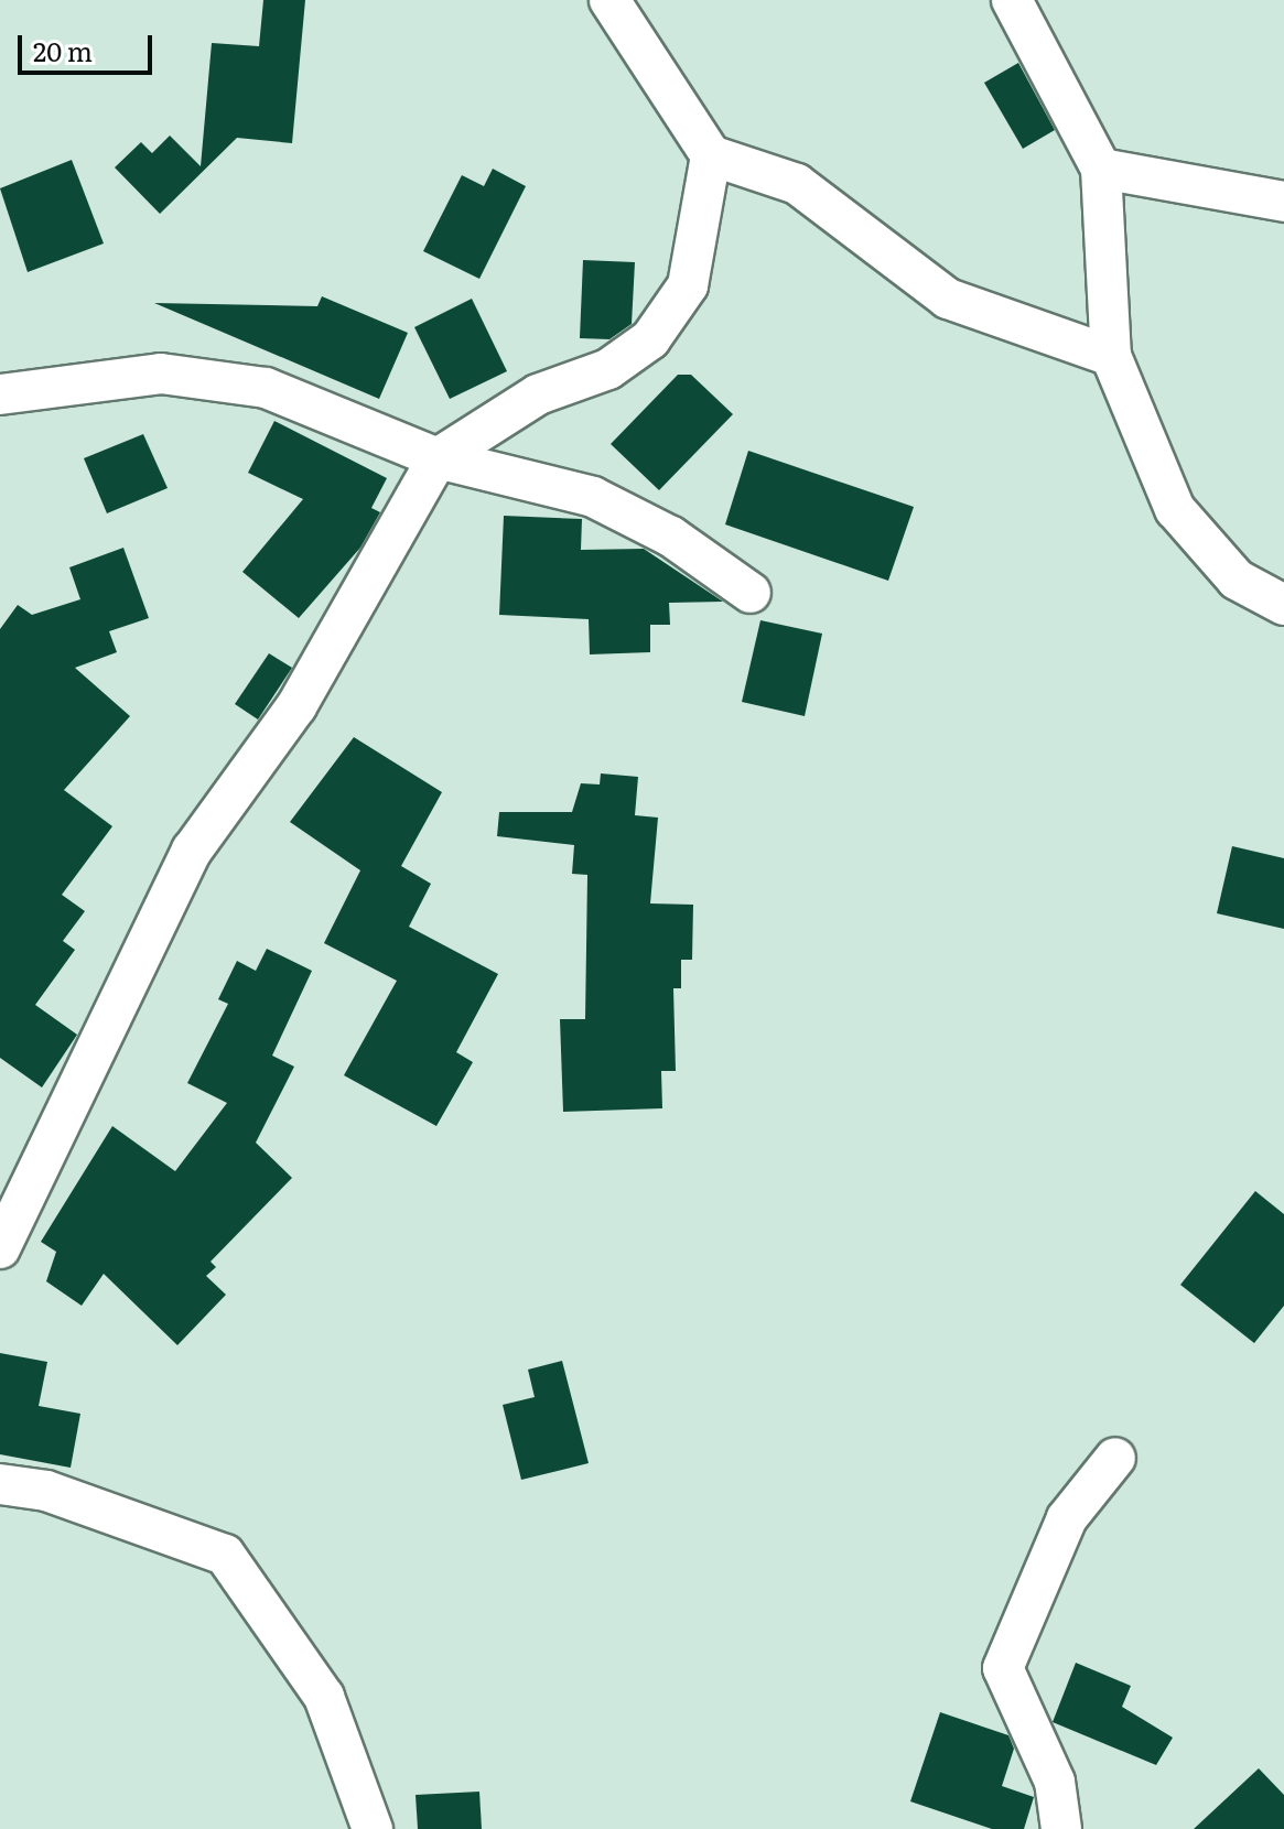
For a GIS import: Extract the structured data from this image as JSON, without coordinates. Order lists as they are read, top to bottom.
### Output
{
  "scale_bar": "20 m"
}
